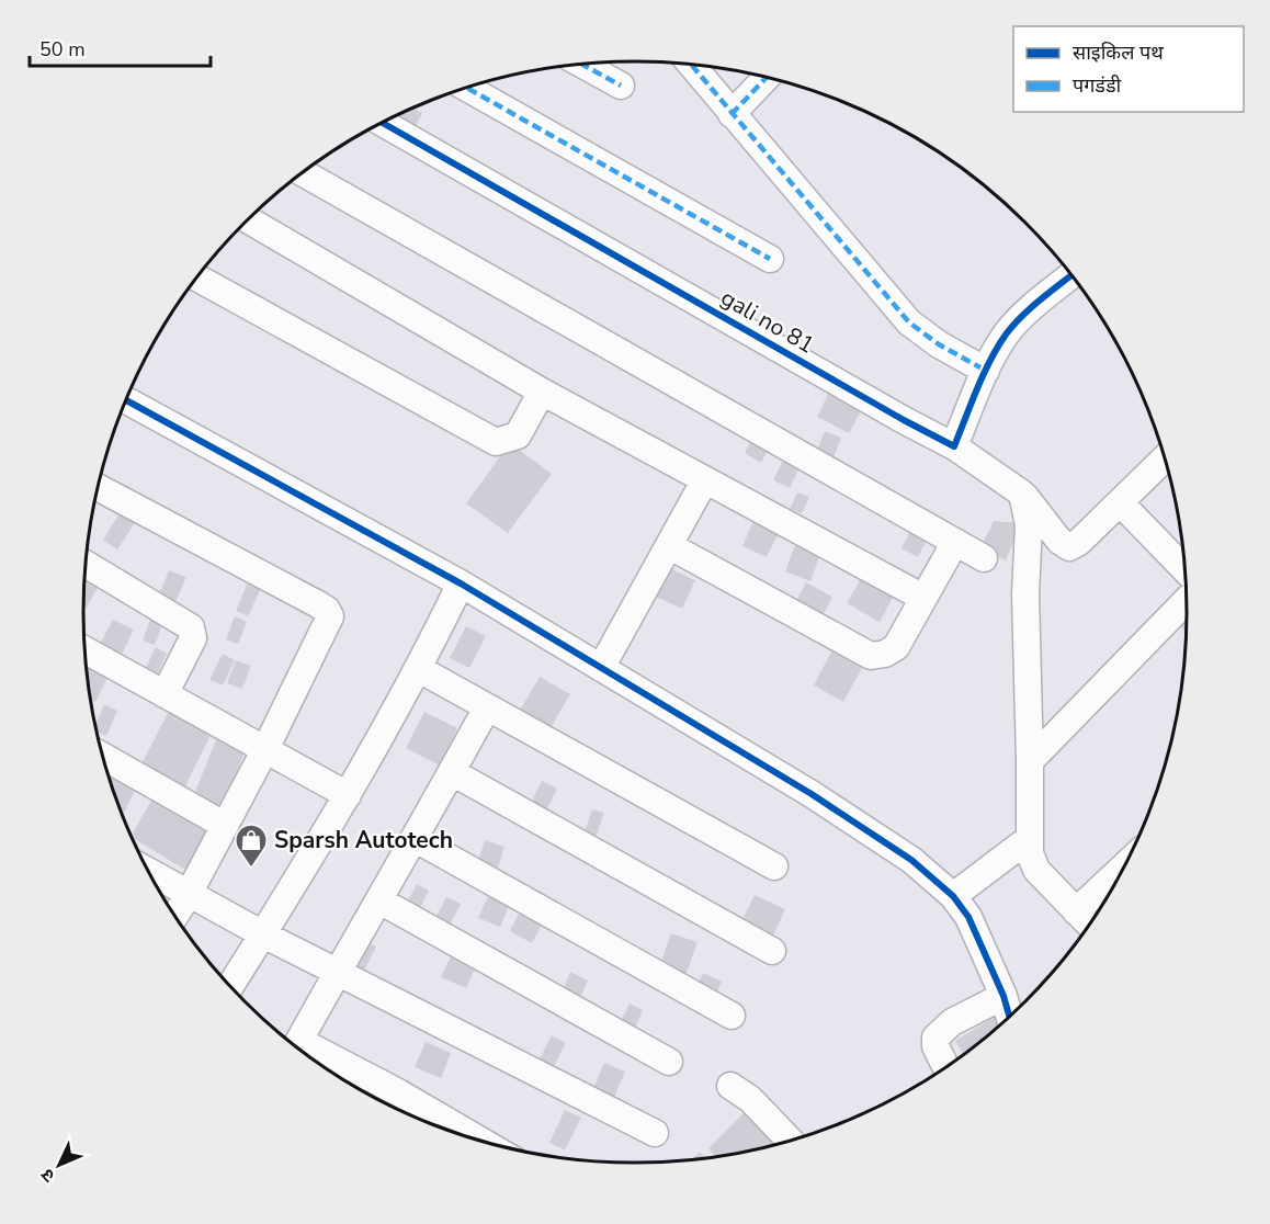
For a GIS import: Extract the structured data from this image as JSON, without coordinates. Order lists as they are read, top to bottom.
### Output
{
  "streets": {
    "street": ["gali no 81"]
  },
  "places": {
    "shop": ["Sparsh Autotech"]
  },
  "legend": ["साइकिल पथ", "पगडंडी"],
  "scale_bar": "50 m",
  "north": "bottom left"
}
